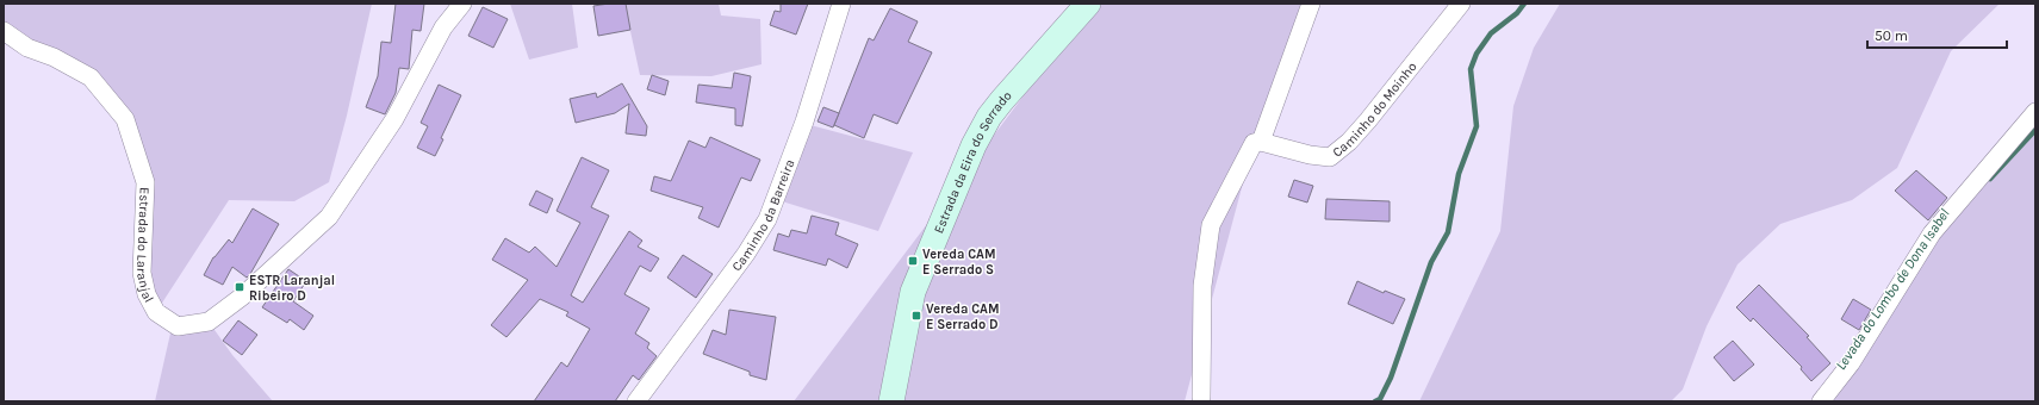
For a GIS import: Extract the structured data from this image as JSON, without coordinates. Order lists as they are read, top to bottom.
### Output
{
  "streets": {
    "main road": ["Estrada da Eira do Serrado"],
    "street": ["Caminho do Moinho", "Caminho da Barreira", "Estrada do Laranjal"]
  },
  "water": ["Levada do Lombo de Dona Isabel"],
  "places": {
    "transit": ["Vereda CAM E Serrado S", "ESTR Laranjal Ribeiro D", "Vereda CAM E Serrado D"]
  },
  "scale_bar": "50 m"
}
